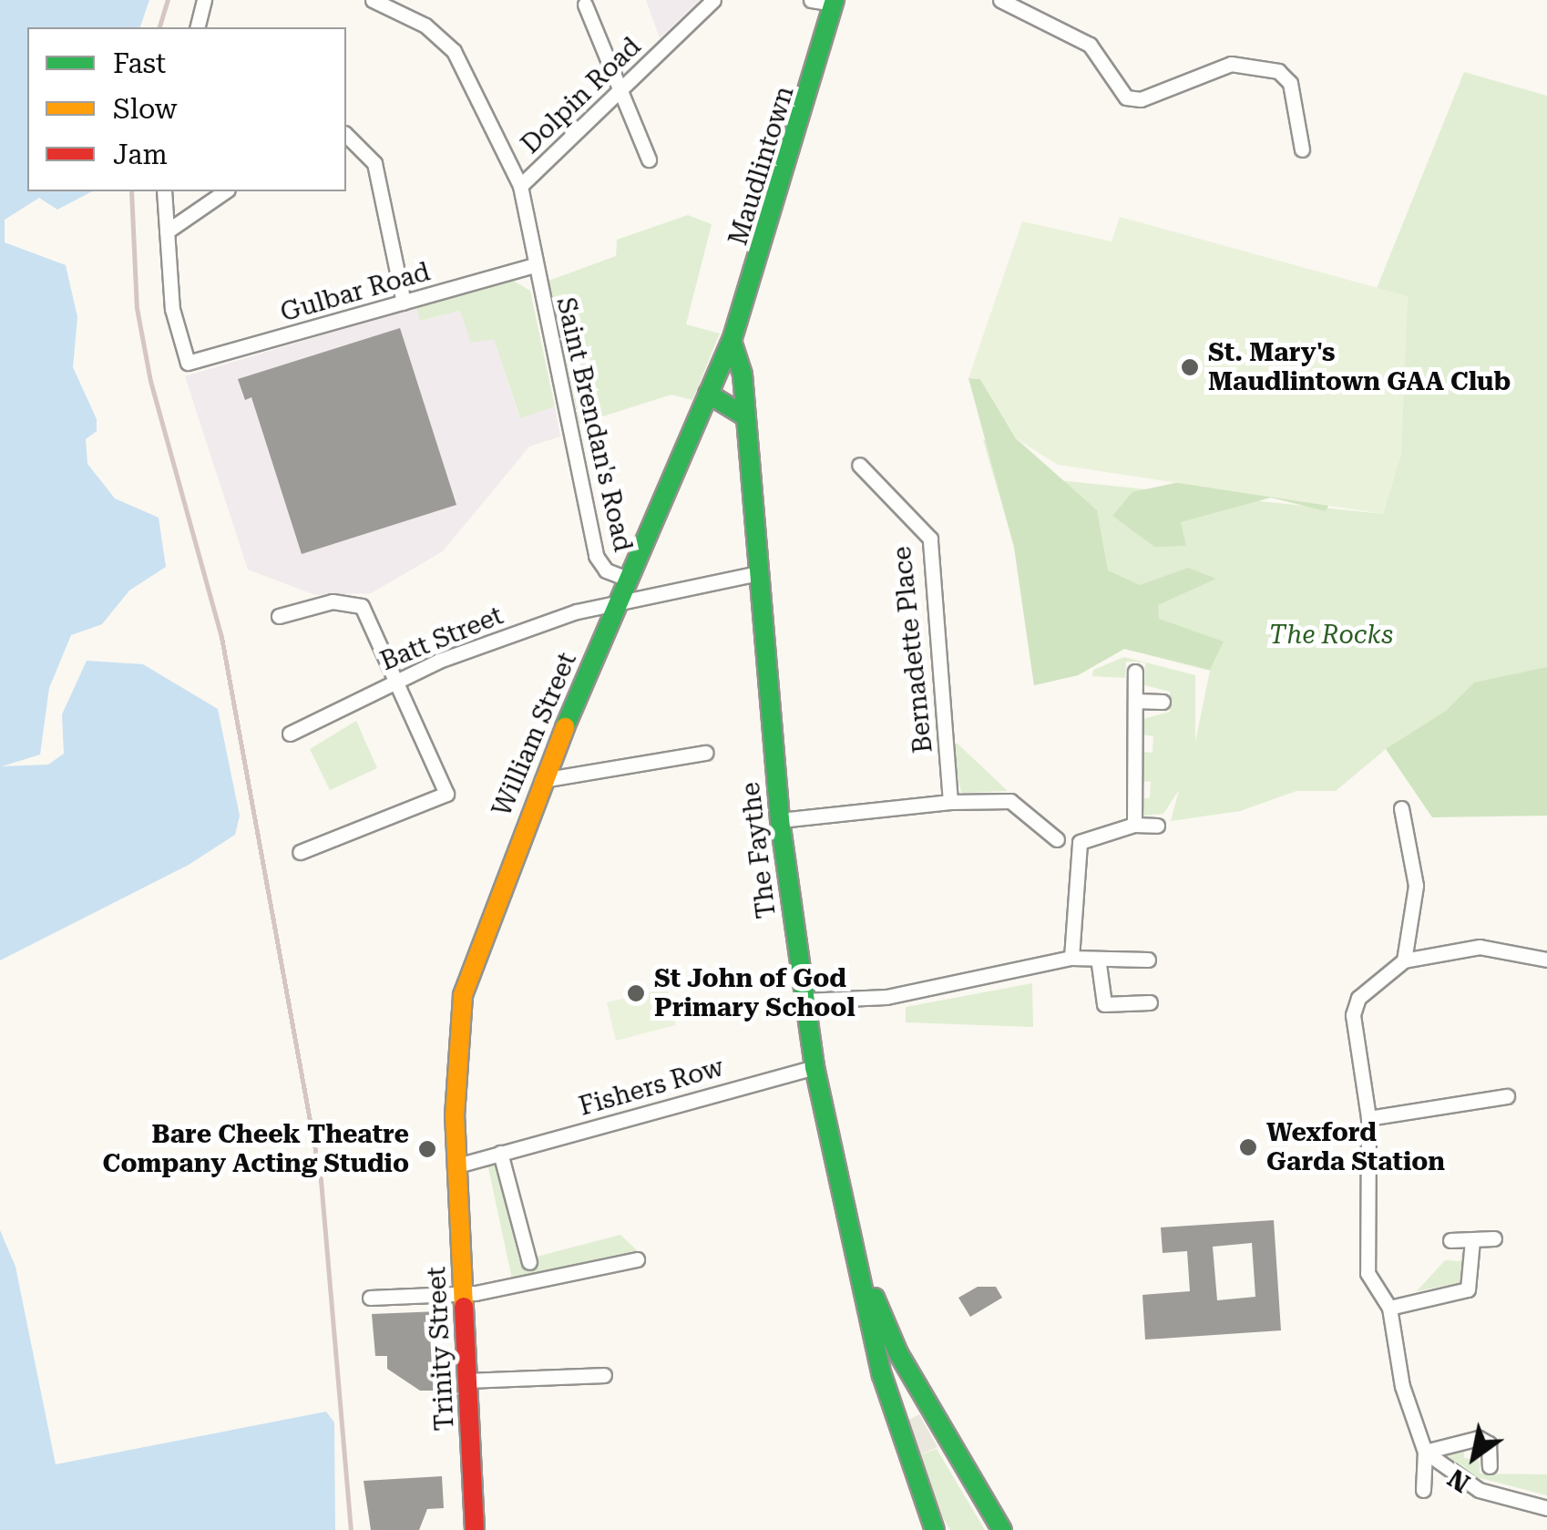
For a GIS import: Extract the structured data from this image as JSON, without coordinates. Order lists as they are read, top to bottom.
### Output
{
  "streets": {
    "main road": [
      "Maudlintown",
      "William Street",
      "The Faythe",
      "Trinity Street"
    ],
    "street": [
      "Dolpin Road",
      "Gulbar Road",
      "Saint Brendan's Road",
      "Batt Street",
      "Bernadette Place",
      "Fishers Row"
    ]
  },
  "crossings": [
    ["Dolpin Road", "Saint Brendan's Road"],
    ["Maudlintown", "William Street"],
    ["Maudlintown", "The Faythe"],
    ["Gulbar Road", "Saint Brendan's Road"],
    ["Saint Brendan's Road", "William Street"],
    ["Batt Street", "William Street"],
    ["Batt Street", "The Faythe"],
    ["William Street", "The Faythe"],
    ["William Street", "Fishers Row"],
    ["William Street", "Trinity Street"],
    ["The Faythe", "Fishers Row"],
    ["Fishers Row", "Trinity Street"]
  ],
  "parks": ["The Rocks"],
  "places": [
    "St. Mary's Maudlintown GAA Club",
    "St John of God Primary School",
    "Wexford Garda Station",
    "Bare Cheek Theatre Company Acting Studio"
  ],
  "legend": ["Fast", "Slow", "Jam"],
  "north": "bottom left"
}
